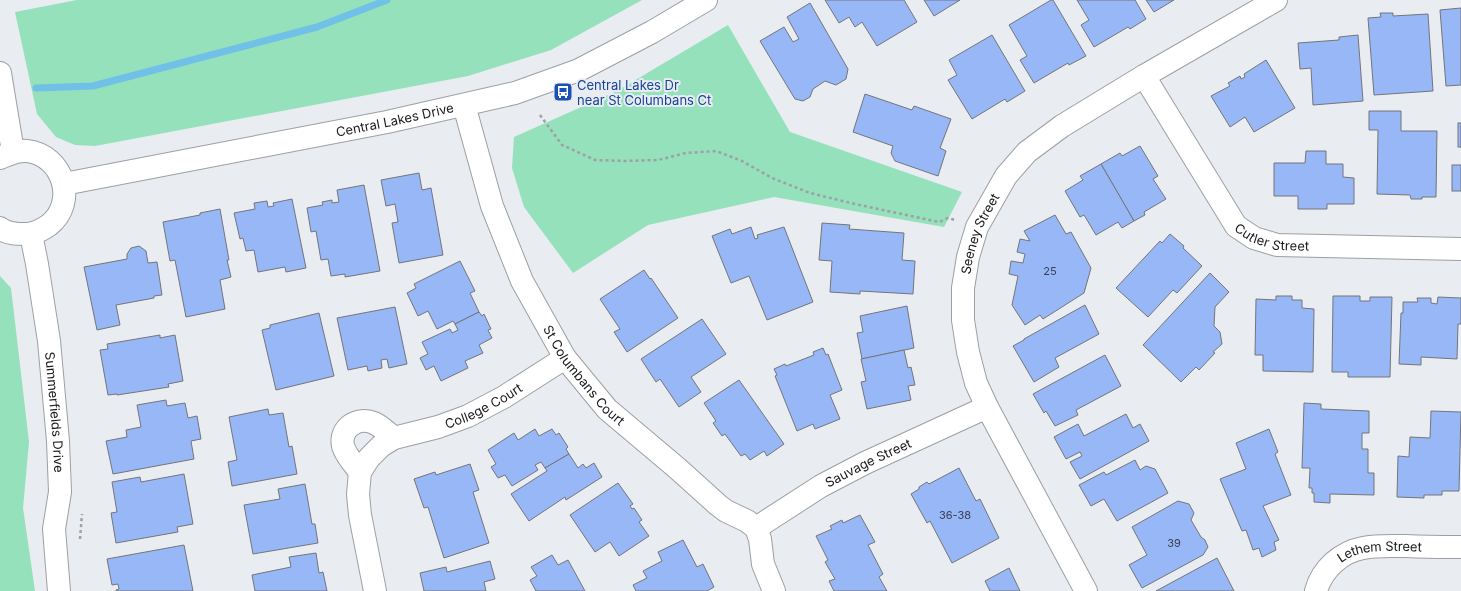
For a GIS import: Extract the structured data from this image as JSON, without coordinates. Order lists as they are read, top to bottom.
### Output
{
  "streets": {
    "street": [
      "Central Lakes Drive",
      "Cutler Street",
      "Seeney Street",
      "St Columbans Court",
      "College Court",
      "Summerfields Drive",
      "Sauvage Street",
      "Lethem Street"
    ]
  },
  "crossings": [
    ["Central Lakes Drive", "St Columbans Court"],
    ["Cutler Street", "Seeney Street"],
    ["Seeney Street", "Sauvage Street"],
    ["St Columbans Court", "College Court"],
    ["St Columbans Court", "Sauvage Street"]
  ],
  "places": {
    "bus stop": ["Central Lakes Dr near St Columbans Ct"]
  },
  "house_numbers": ["25", "36-38", "39"]
}
